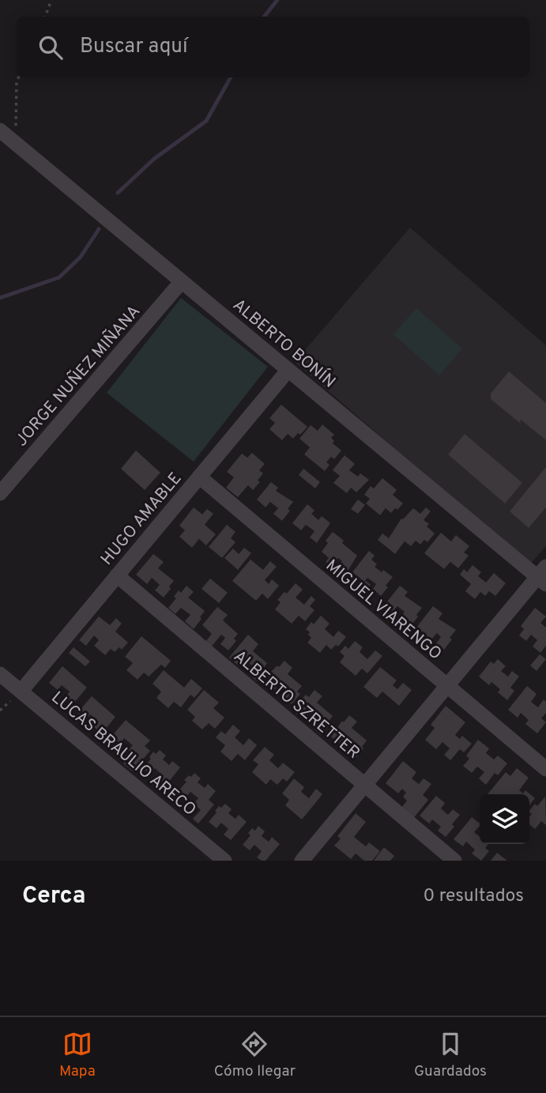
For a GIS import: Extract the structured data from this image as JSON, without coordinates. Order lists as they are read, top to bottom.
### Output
{
  "streets": {
    "street": [
      "ALBERTO BONÍN",
      "JORGE NUÑEZ MIÑANA",
      "HUGO AMABLE",
      "MIGUEL VIARENGO",
      "ALBERTO SZRETTER",
      "LUCAS BRAULIO ARECO"
    ]
  },
  "crossings": [
    ["ALBERTO BONÍN", "JORGE NUÑEZ MIÑANA"],
    ["ALBERTO BONÍN", "HUGO AMABLE"],
    ["HUGO AMABLE", "MIGUEL VIARENGO"],
    ["HUGO AMABLE", "ALBERTO SZRETTER"],
    ["HUGO AMABLE", "LUCAS BRAULIO ARECO"]
  ],
  "page": {
    "search": "Buscar aquí",
    "heading": ["Cerca", "0 resultados"],
    "nav": ["Mapa", "Cómo llegar", "Guardados"]
  }
}
